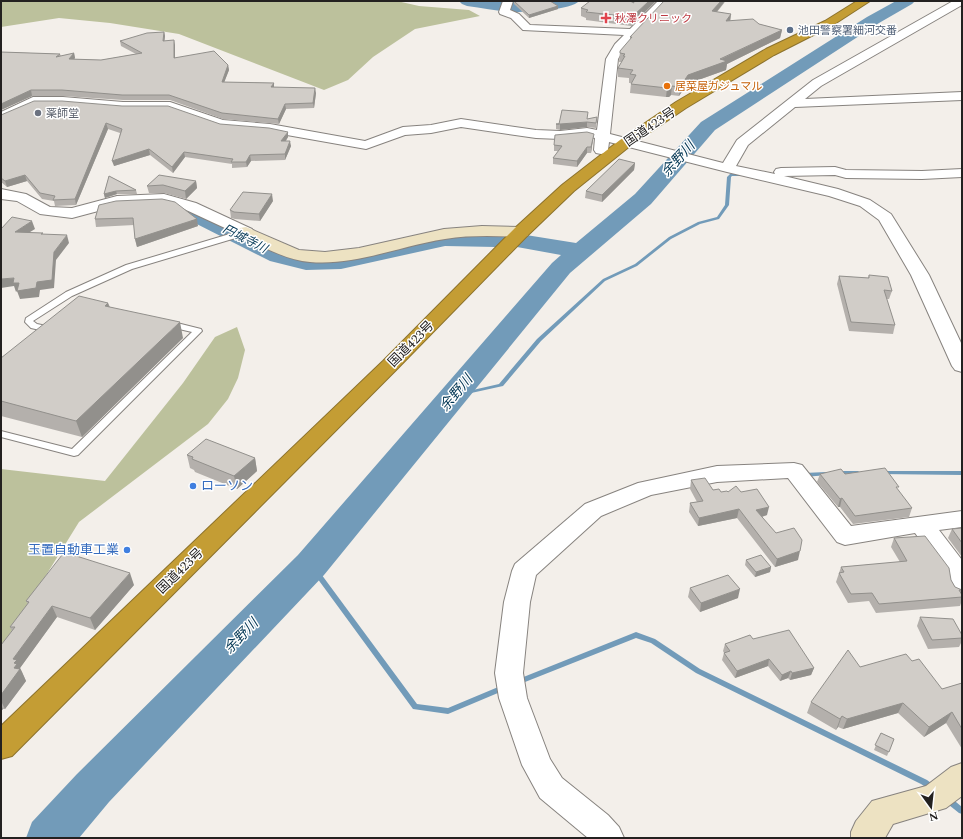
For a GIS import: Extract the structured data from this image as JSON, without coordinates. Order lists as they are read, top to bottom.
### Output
{
  "streets": {
    "highway": ["国道423号"]
  },
  "water": ["余野川", "円城寺川"],
  "places": {
    "health": ["秋澤クリニック"],
    "other": [
      "池田警察署細河交番",
      "居菜屋ガジュマル",
      "薬師堂",
      "ローソン",
      "玉置自動車工業"
    ]
  },
  "north": "bottom"
}
